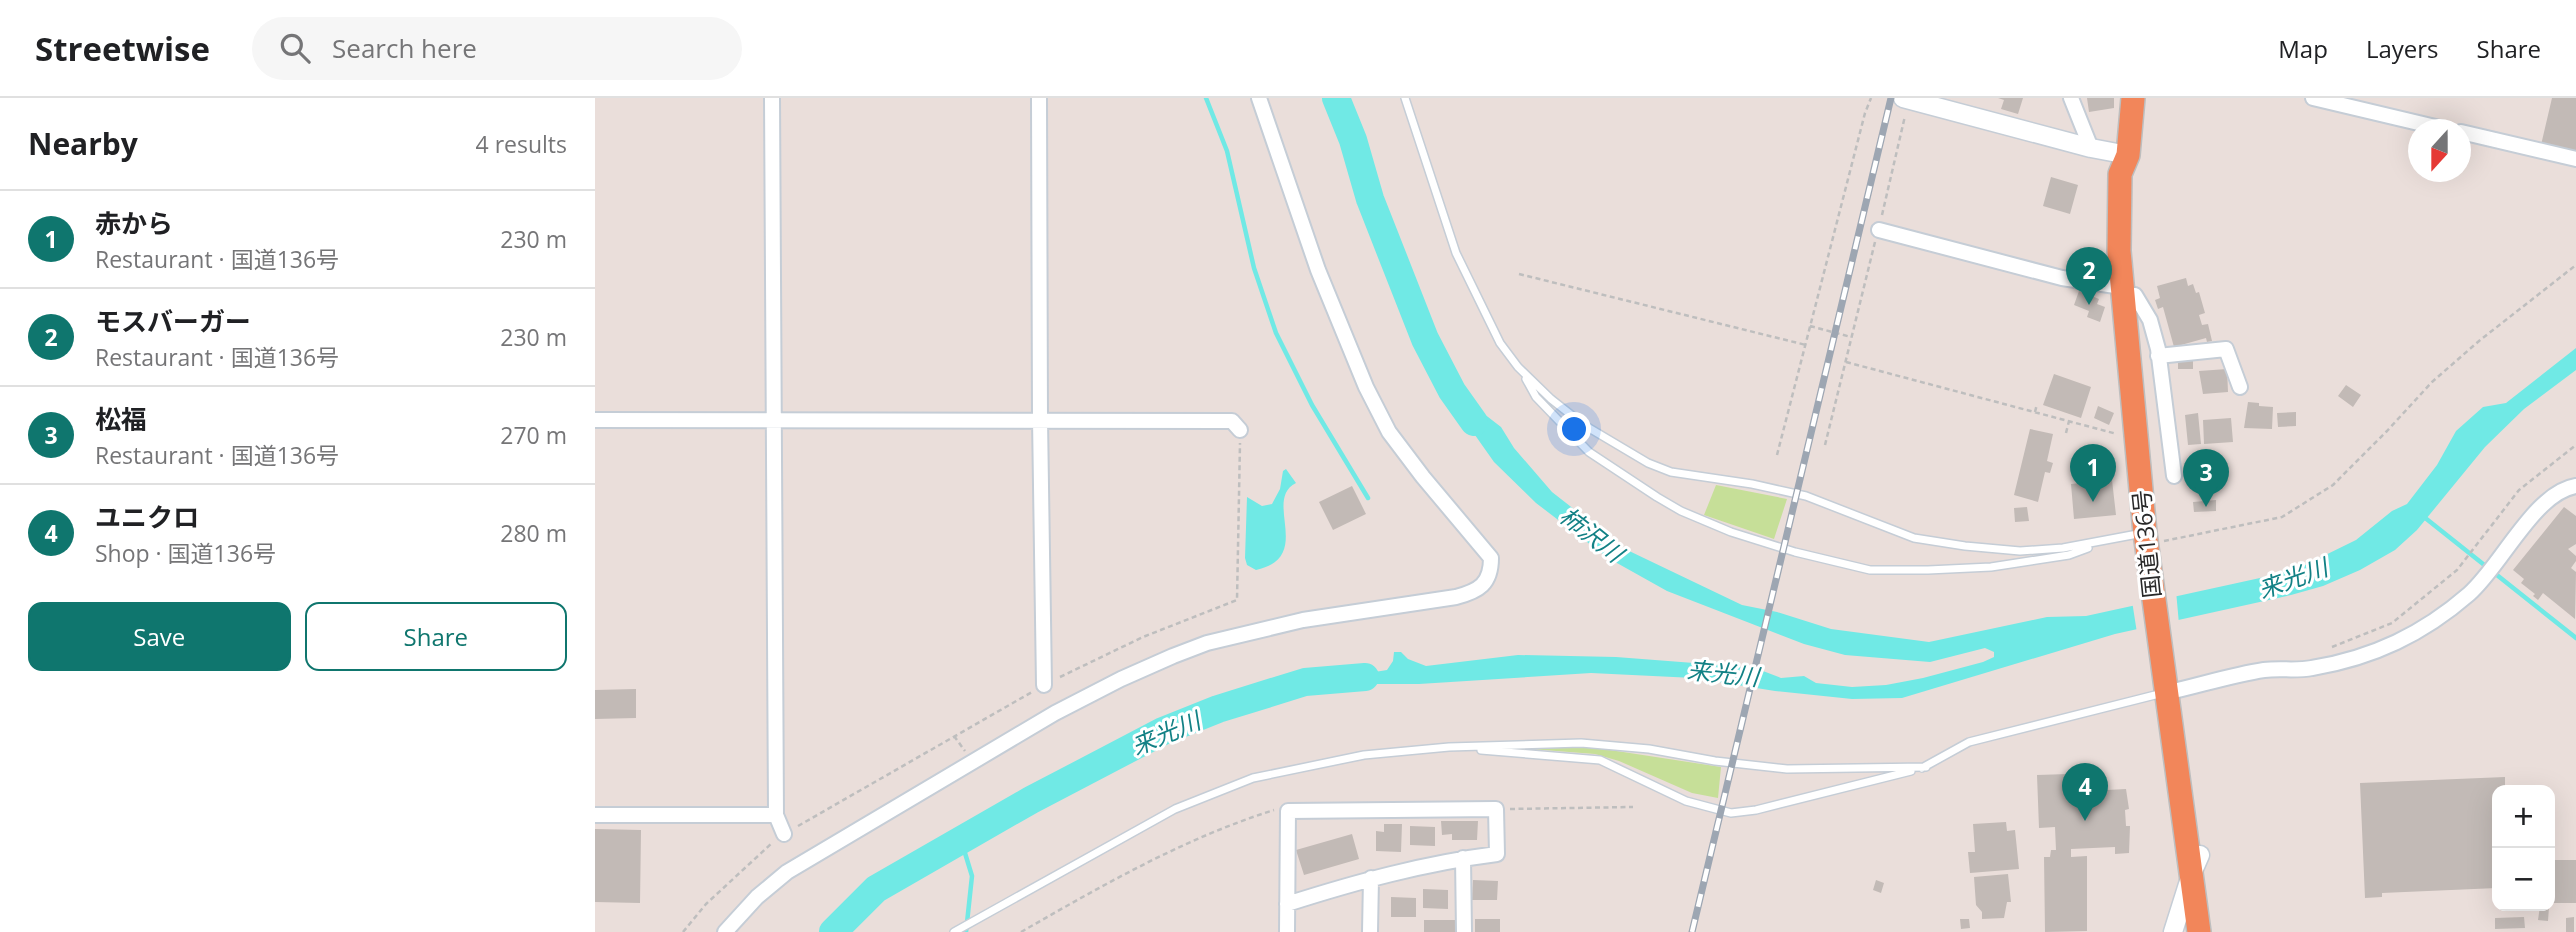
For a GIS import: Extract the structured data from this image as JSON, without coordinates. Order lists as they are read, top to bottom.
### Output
{
  "streets": {
    "highway": ["国道136号"]
  },
  "water": ["柿沢川", "来光川"],
  "north": "bottom",
  "page": {
    "header": "Streetwise",
    "search": "Search here",
    "nav": ["Map", "Layers", "Share"],
    "heading": ["Nearby", "4 results"],
    "list": [
      {
        "mark": "1",
        "name": "赤から",
        "note": "Restaurant · 国道136号",
        "value": "230 m"
      },
      {
        "mark": "2",
        "name": "モスバーガー",
        "note": "Restaurant · 国道136号",
        "value": "230 m"
      },
      {
        "mark": "3",
        "name": "松福",
        "note": "Restaurant · 国道136号",
        "value": "270 m"
      },
      {
        "mark": "4",
        "name": "ユニクロ",
        "note": "Shop · 国道136号",
        "value": "280 m"
      }
    ],
    "pins": [
      "2",
      "1",
      "3",
      "4"
    ],
    "buttons": ["Save", "Share"],
    "map_buttons": ["+", "−"]
  }
}
